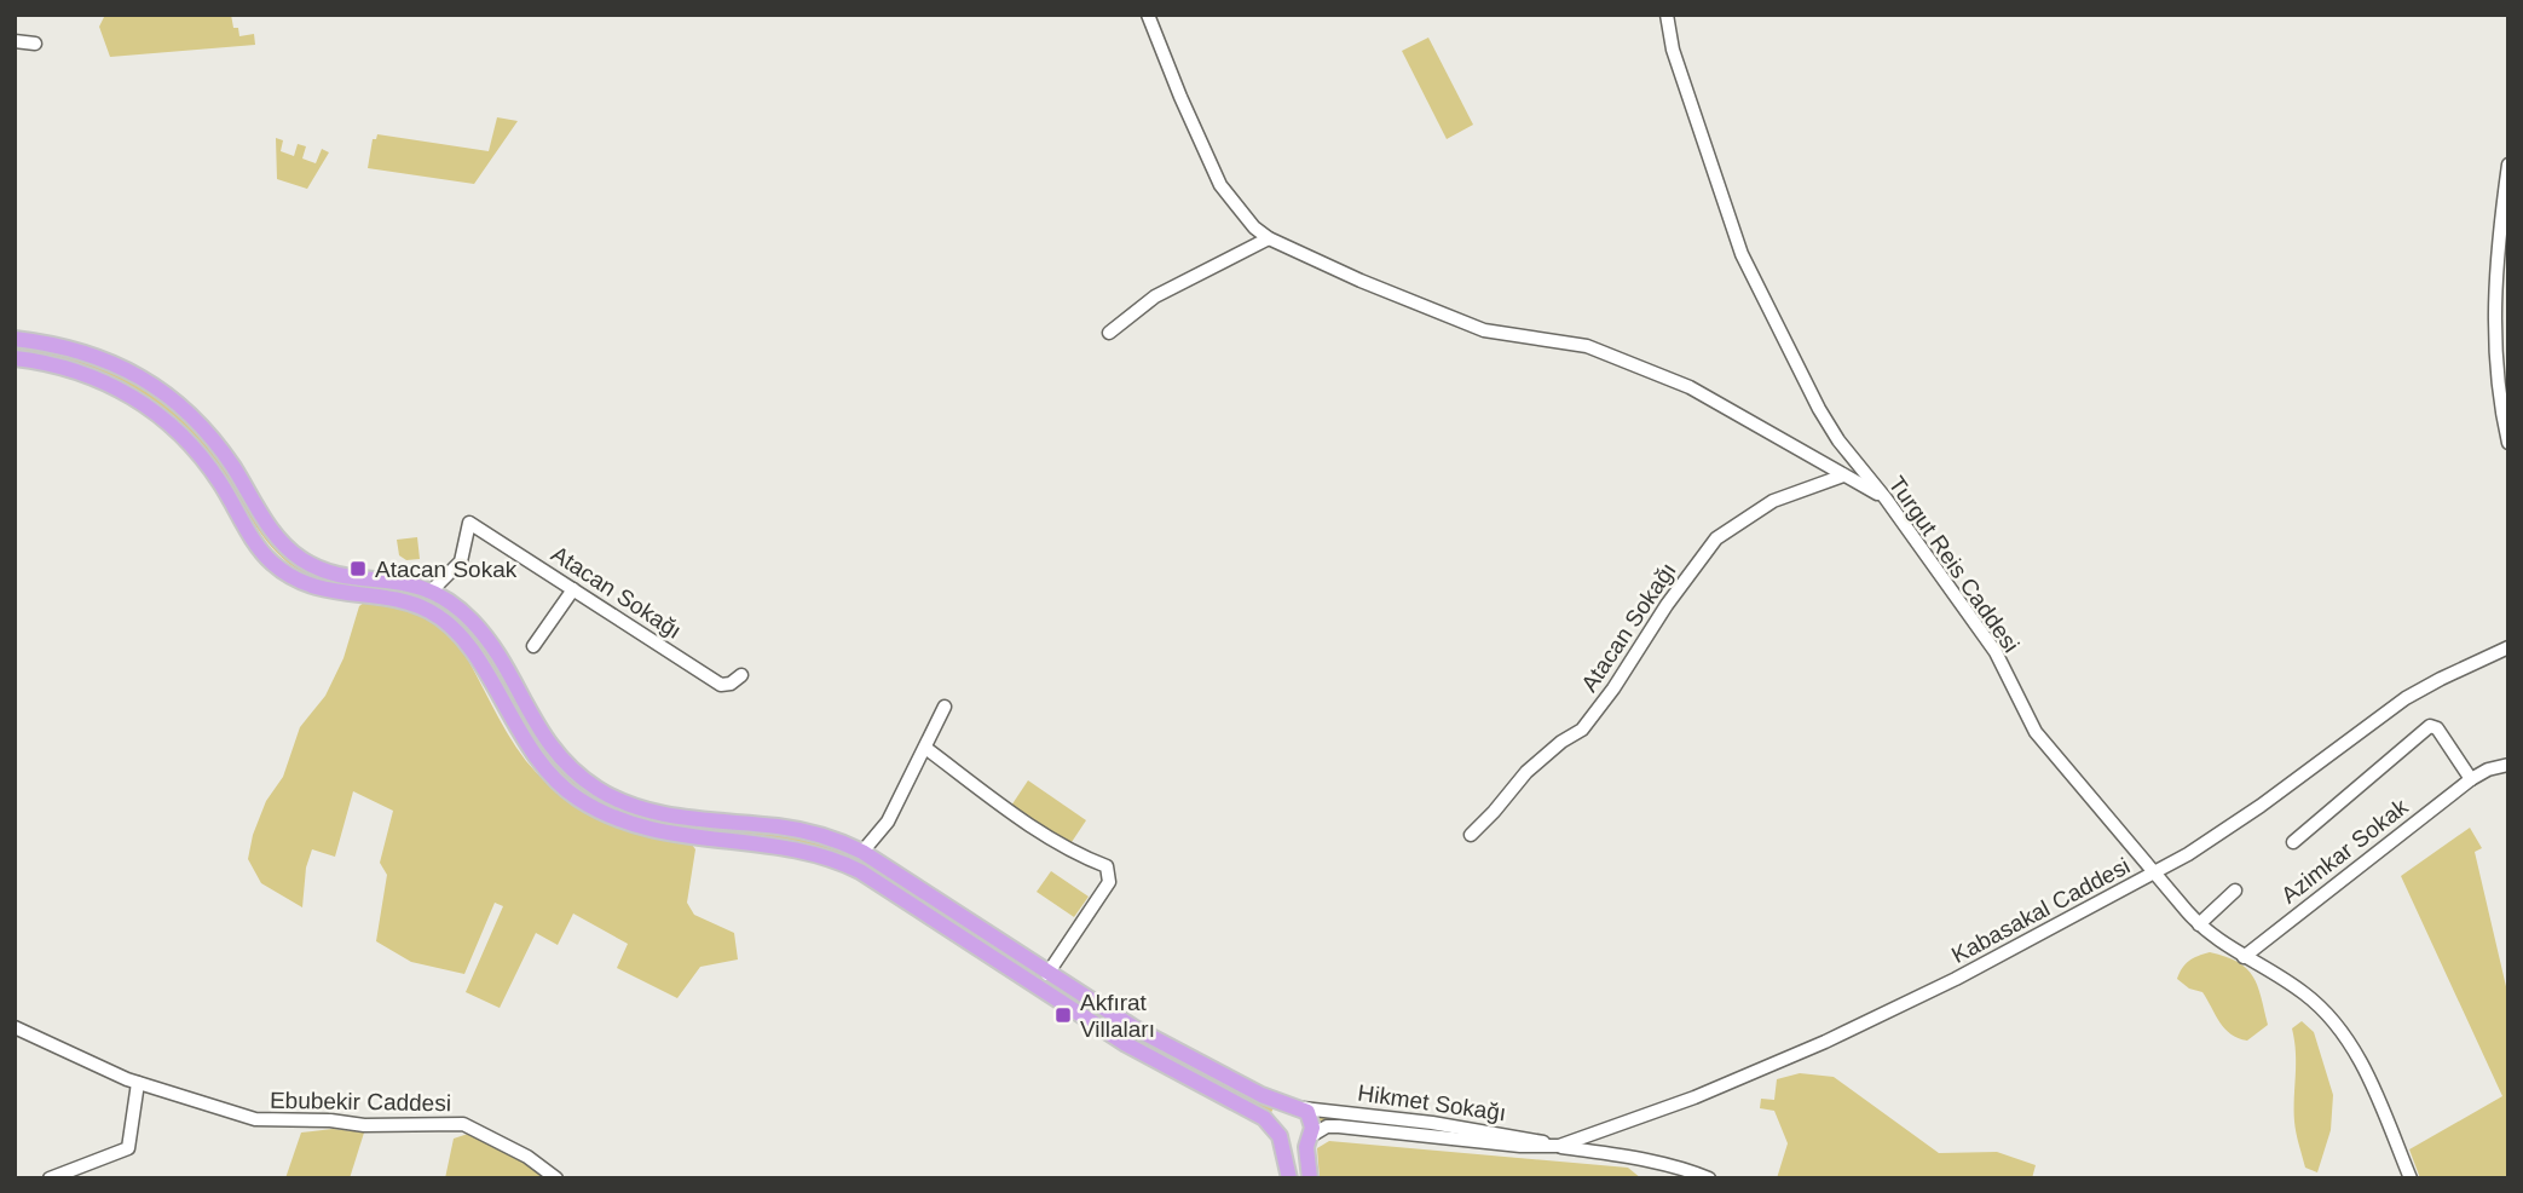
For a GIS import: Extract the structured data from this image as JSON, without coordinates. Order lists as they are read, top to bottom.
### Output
{
  "streets": {
    "street": [
      "Turgut Reis Caddesi",
      "Atacan Sokağı",
      "Azimkar Sokak",
      "Kabasakal Caddesi",
      "Ebubekir Caddesi",
      "Hikmet Sokağı"
    ]
  },
  "crossings": [
    ["Turgut Reis Caddesi", "Azimkar Sokak"],
    ["Turgut Reis Caddesi", "Kabasakal Caddesi"],
    ["Kabasakal Caddesi", "Hikmet Sokağı"]
  ],
  "places": {
    "transit": ["Atacan Sokak", "Akfırat Villaları"]
  }
}
